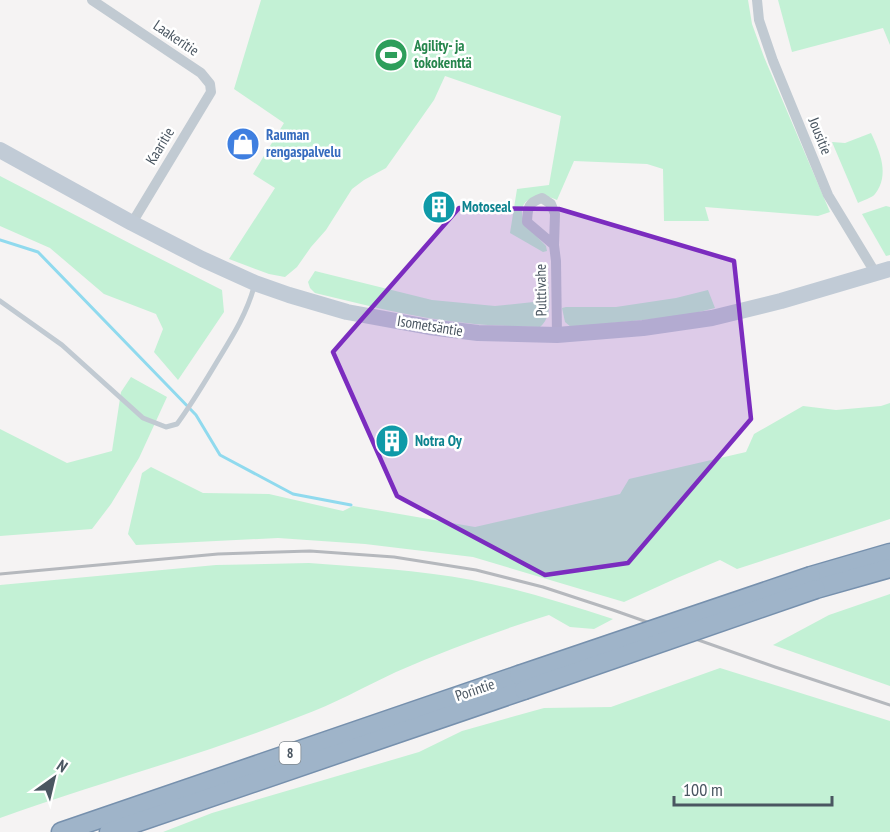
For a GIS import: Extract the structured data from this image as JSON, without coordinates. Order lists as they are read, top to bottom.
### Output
{
  "streets": {
    "highway": ["Porintie", "8"],
    "main road": ["Isometsäntie"],
    "street": [
      "Laakeritie",
      "Jousitie",
      "Kaaritie",
      "Pulttivahe"
    ]
  },
  "crossings": [
    ["Laakeritie", "Kaaritie"],
    ["Jousitie", "Isometsäntie"],
    ["Kaaritie", "Isometsäntie"],
    ["Pulttivahe", "Isometsäntie"]
  ],
  "places": {
    "sports": ["Agility- ja tokokenttä"],
    "shop": ["Rauman rengaspalvelu"],
    "building": ["Motoseal", "Notra Oy"]
  },
  "scale_bar": "100 m",
  "north": "top right"
}
